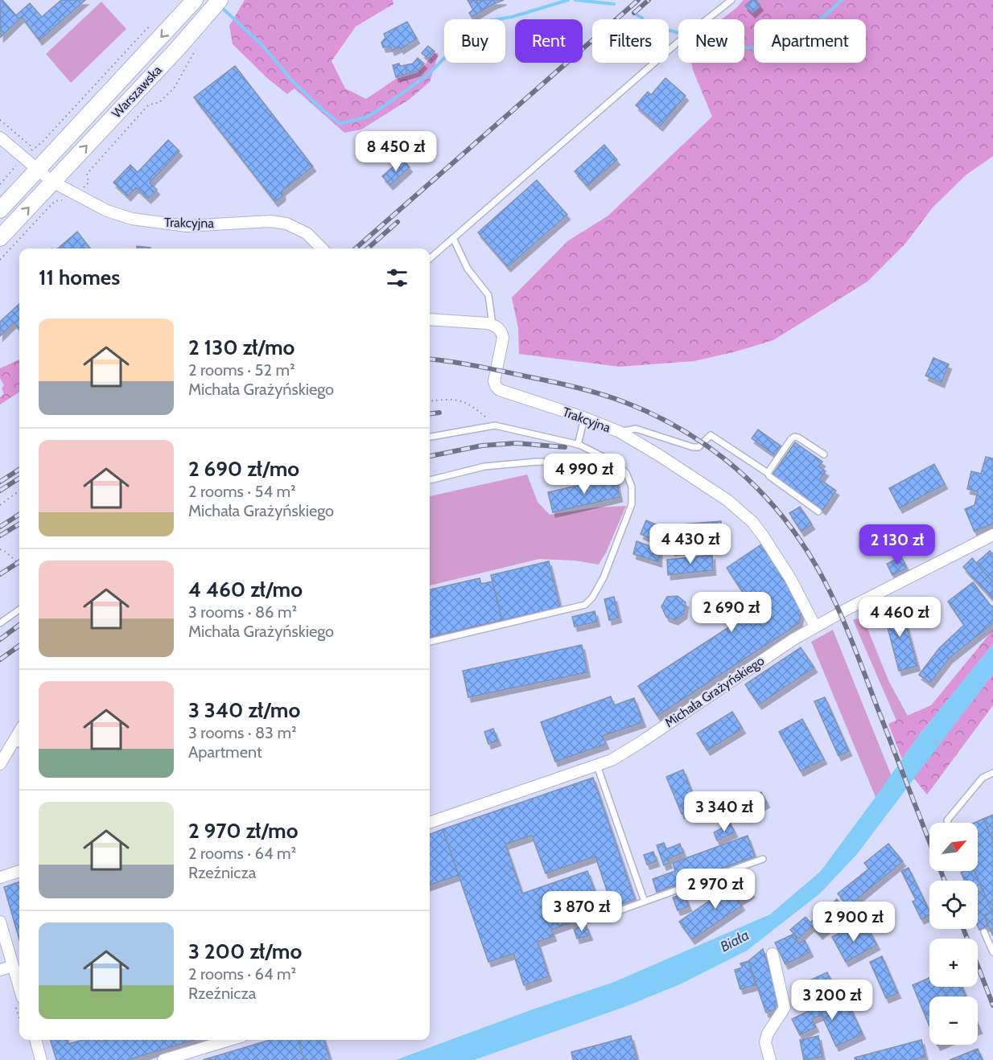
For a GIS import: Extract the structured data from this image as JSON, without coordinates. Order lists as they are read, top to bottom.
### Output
{
  "streets": {
    "main road": ["Warszawska"],
    "street": ["Trakcyjna", "Michała Grażyńskiego"]
  },
  "crossings": [
    ["Warszawska", "Trakcyjna"],
    ["Trakcyjna", "Michała Grażyńskiego"]
  ],
  "water": ["Biała"],
  "north": "top right",
  "page": {
    "chip": [
      "Buy",
      "Rent",
      "Filters",
      "New",
      "Apartment"
    ],
    "price": [
      "8 450 zł",
      "4 990 zł",
      "4 430 zł",
      "2 130 zł",
      "2 690 zł",
      "4 460 zł",
      "3 340 zł",
      "2 970 zł",
      "3 870 zł",
      "2 900 zł",
      "3 200 zł"
    ],
    "heading": "11 homes",
    "list": [
      {
        "name": "2 130 zł/mo",
        "note": "2 rooms · 52 m² · Michała Grażyńskiego"
      },
      {
        "name": "2 690 zł/mo",
        "note": "2 rooms · 54 m² · Michała Grażyńskiego"
      },
      {
        "name": "4 460 zł/mo",
        "note": "3 rooms · 86 m² · Michała Grażyńskiego"
      },
      {
        "name": "3 340 zł/mo",
        "note": "3 rooms · 83 m² · Apartment"
      },
      {
        "name": "2 970 zł/mo",
        "note": "2 rooms · 64 m² · Rzeźnicza"
      },
      {
        "name": "3 200 zł/mo",
        "note": "2 rooms · 64 m² · Rzeźnicza"
      }
    ],
    "map_buttons": ["+", "−"]
  }
}
